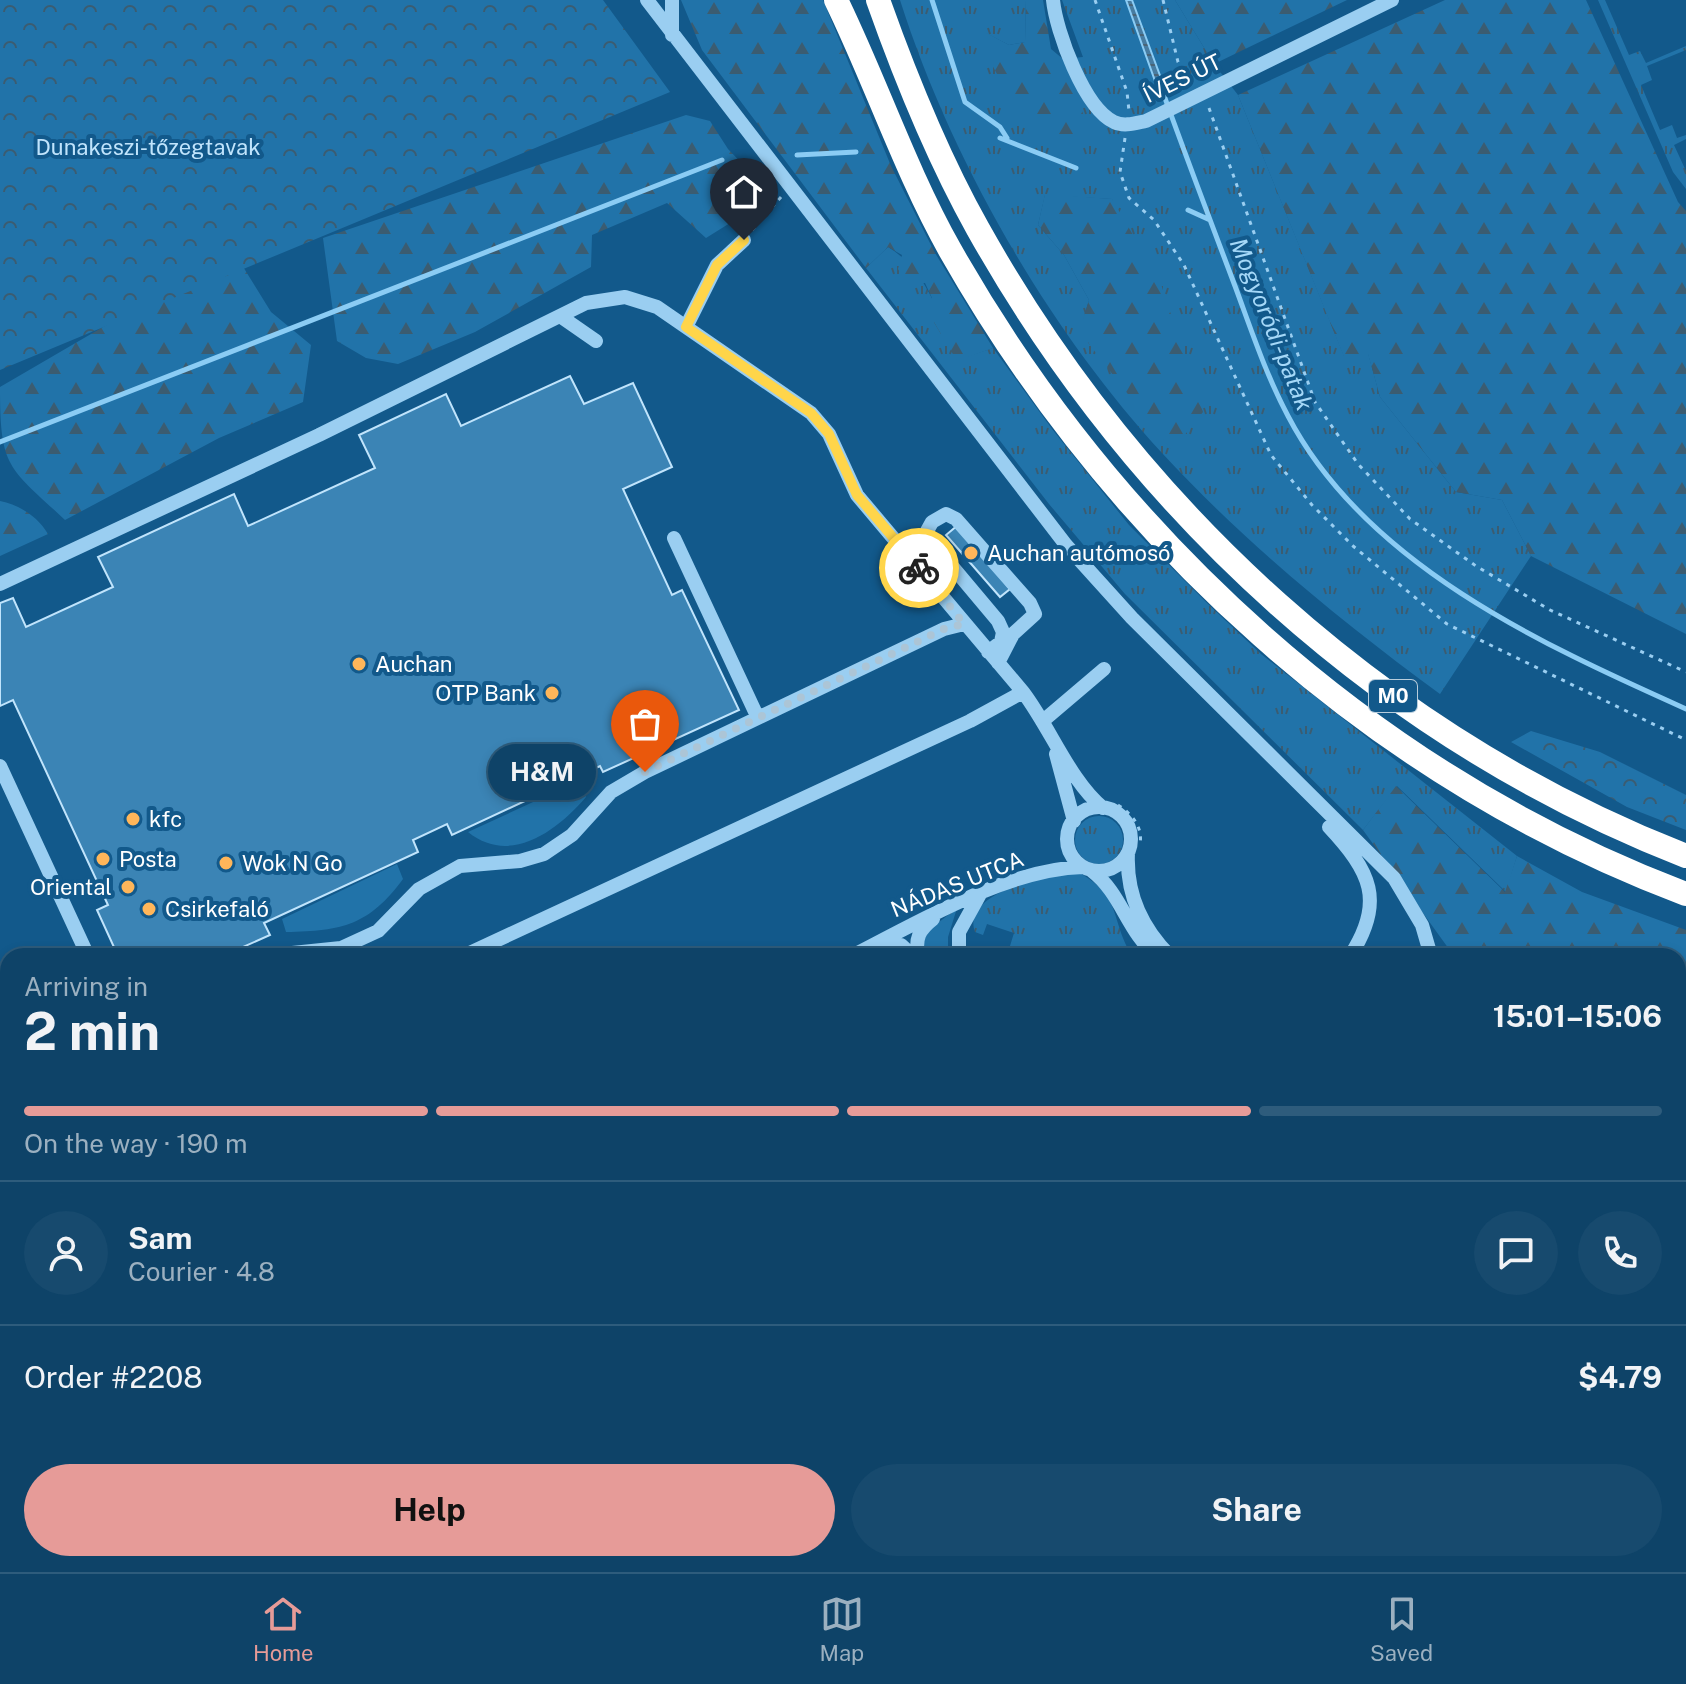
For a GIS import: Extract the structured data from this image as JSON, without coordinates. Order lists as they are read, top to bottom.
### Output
{
  "streets": {
    "highway": ["M0"],
    "street": ["ÍVES ÚT", "NÁDAS UTCA"]
  },
  "water": ["Mogyoródi-patak"],
  "parks": ["Dunakeszi-tőzegtavak"],
  "places": [
    "Auchan autómosó",
    "Auchan",
    "OTP Bank",
    "H&M",
    "kfc",
    "Posta",
    "Wok N Go",
    "Oriental",
    "Csirkefaló"
  ],
  "page": {
    "bubble": "H&M",
    "heading": ["2 min", "Arriving in", "15:01–15:06"],
    "panel": [
      "Sam",
      "Courier · 4.8",
      "Order #2208",
      "$4.79"
    ],
    "bar": "On the way · 190 m",
    "buttons": ["Help", "Share"],
    "tabs": ["Home", "Map", "Saved"]
  }
}
